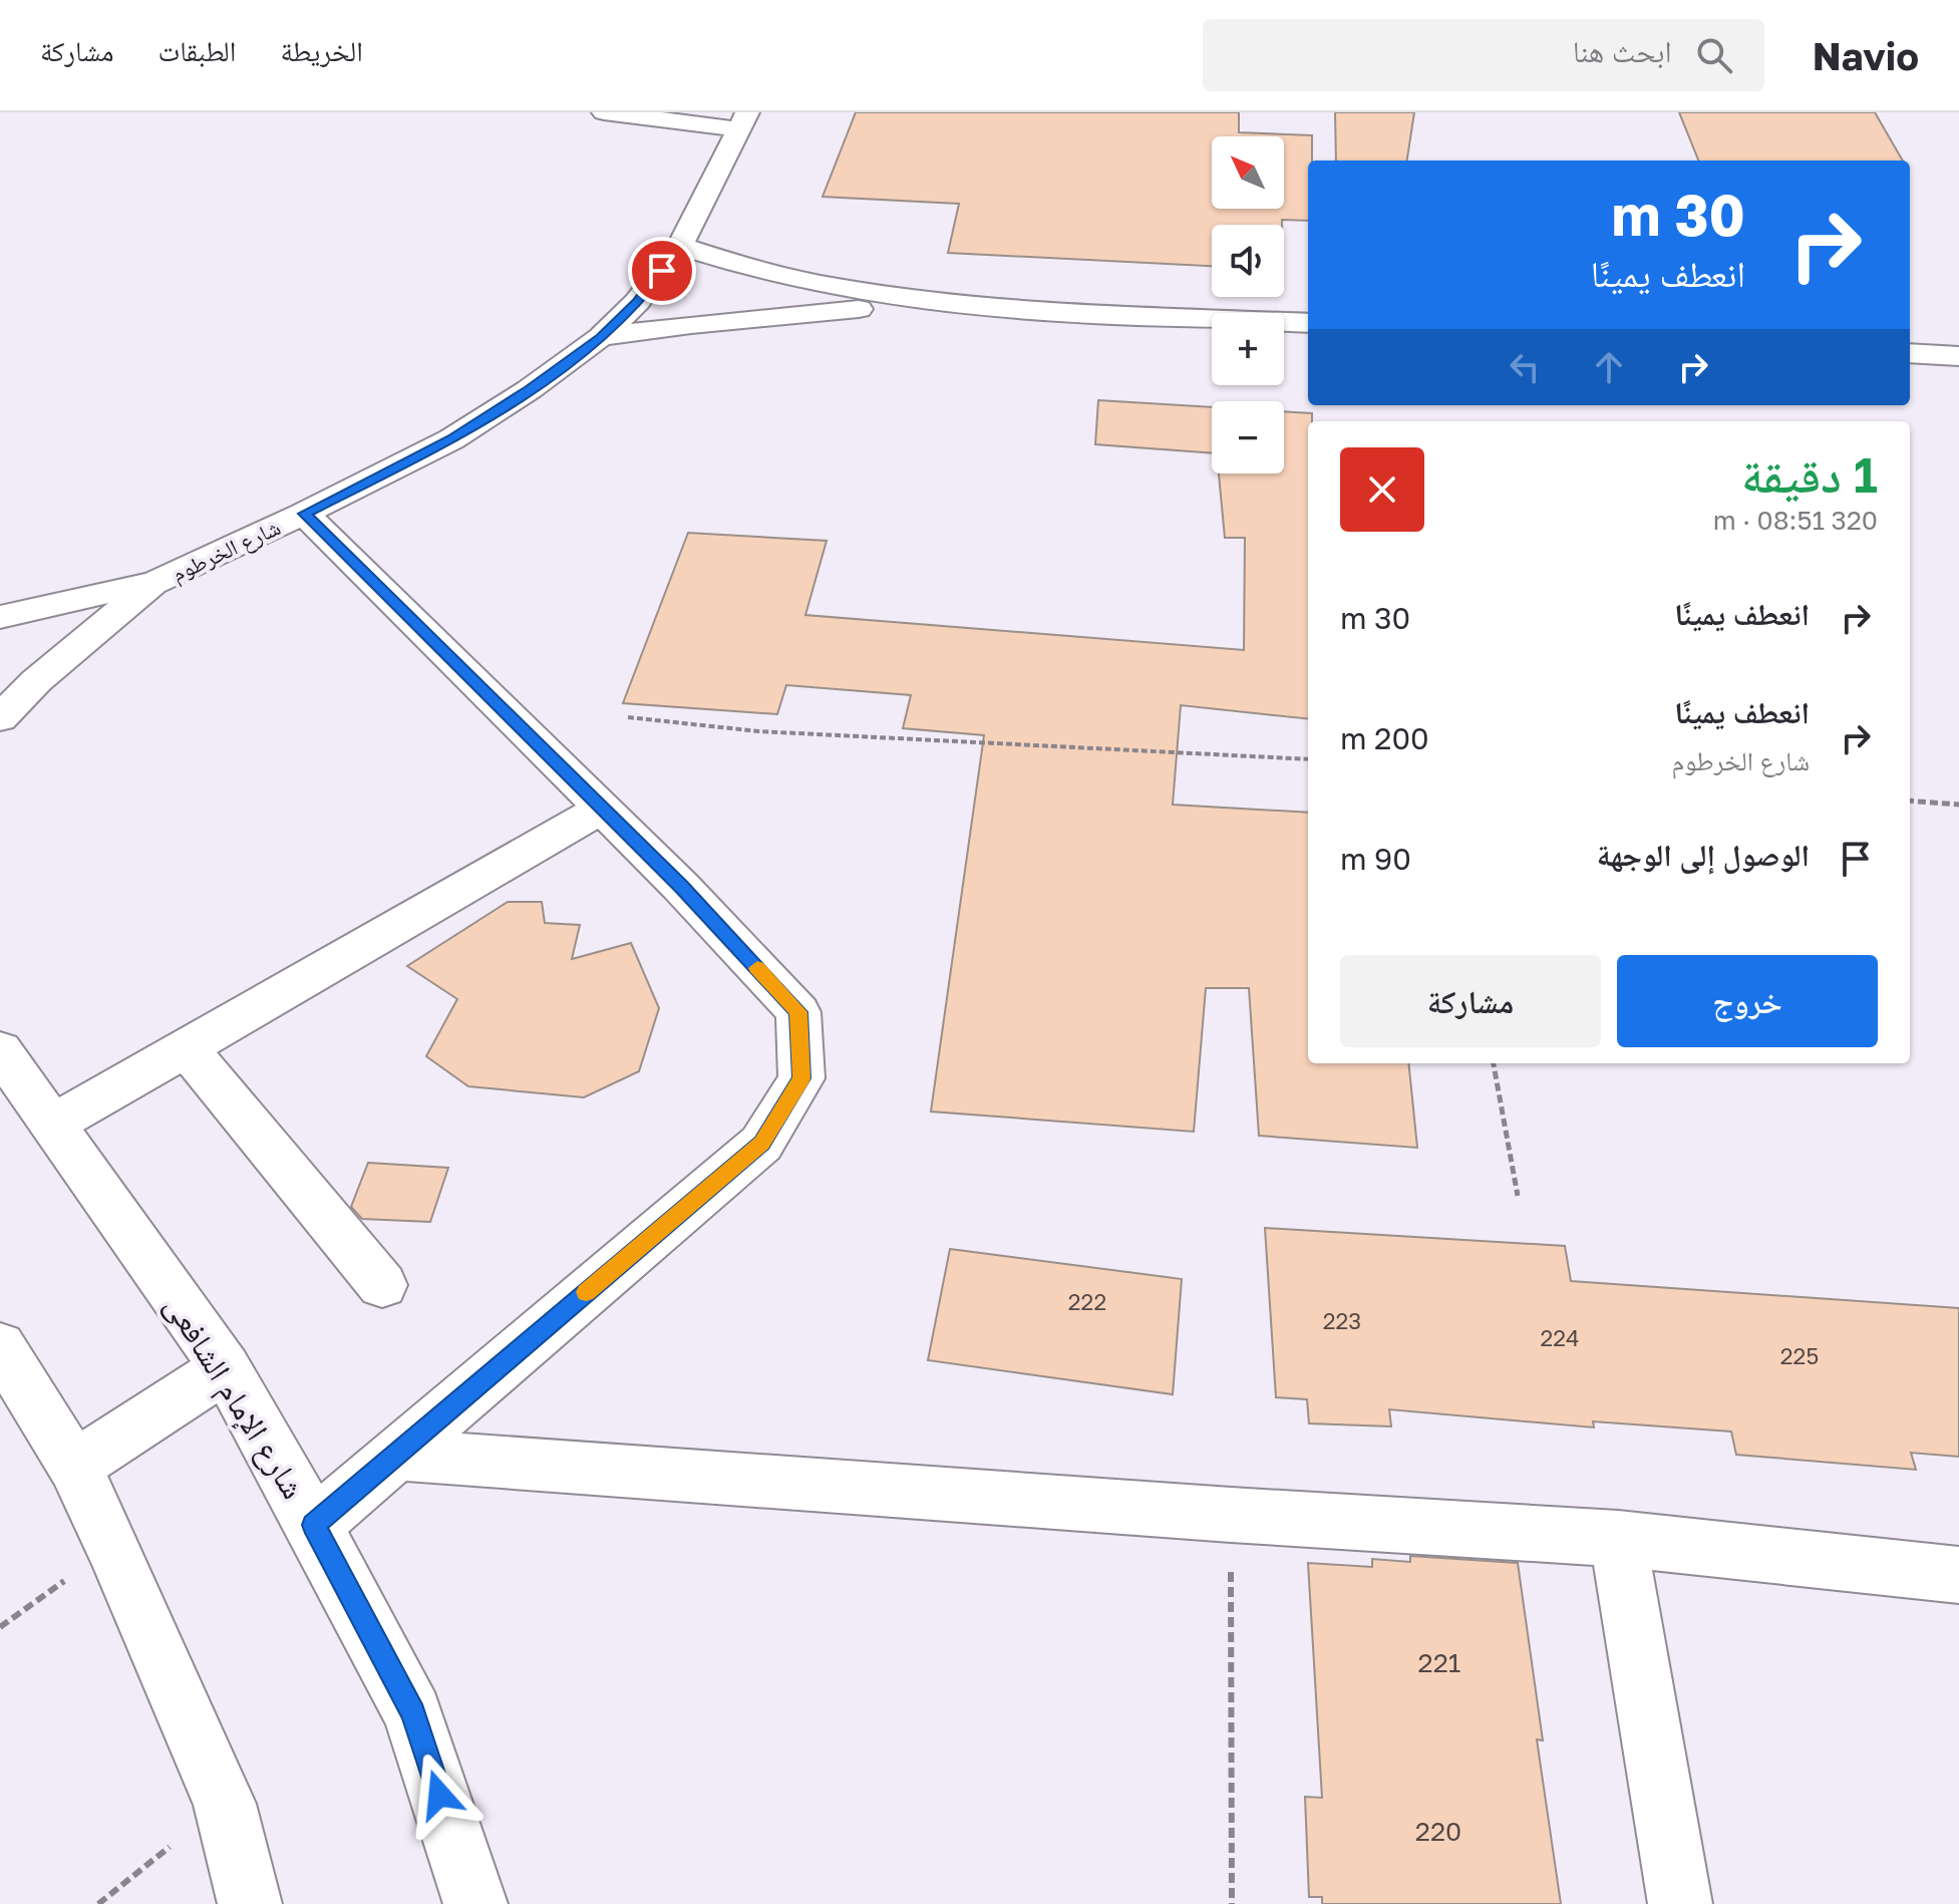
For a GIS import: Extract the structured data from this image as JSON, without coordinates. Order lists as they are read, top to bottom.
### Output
{
  "streets": {
    "street": ["شارع الخرطوم", "شارع الإمام الشافعى"]
  },
  "house_numbers": [
    "222",
    "223",
    "224",
    "225",
    "221",
    "220"
  ],
  "north": "top left",
  "page": {
    "header": "Navio",
    "search": "ابحث هنا",
    "nav": ["الخريطة", "الطبقات", "مشاركة"],
    "map_buttons": ["+", "−"],
    "turn": ["30 m", "انعطف يمينًا"],
    "heading": ["1 دقيقة", "320 m · 08:51"],
    "list": [
      {
        "name": "انعطف يمينًا",
        "value": "30 m"
      },
      {
        "name": "انعطف يمينًا",
        "note": "شارع الخرطوم",
        "value": "200 m"
      },
      {
        "name": "الوصول إلى الوجهة",
        "value": "90 m"
      }
    ],
    "buttons": ["خروج", "مشاركة"]
  }
}
